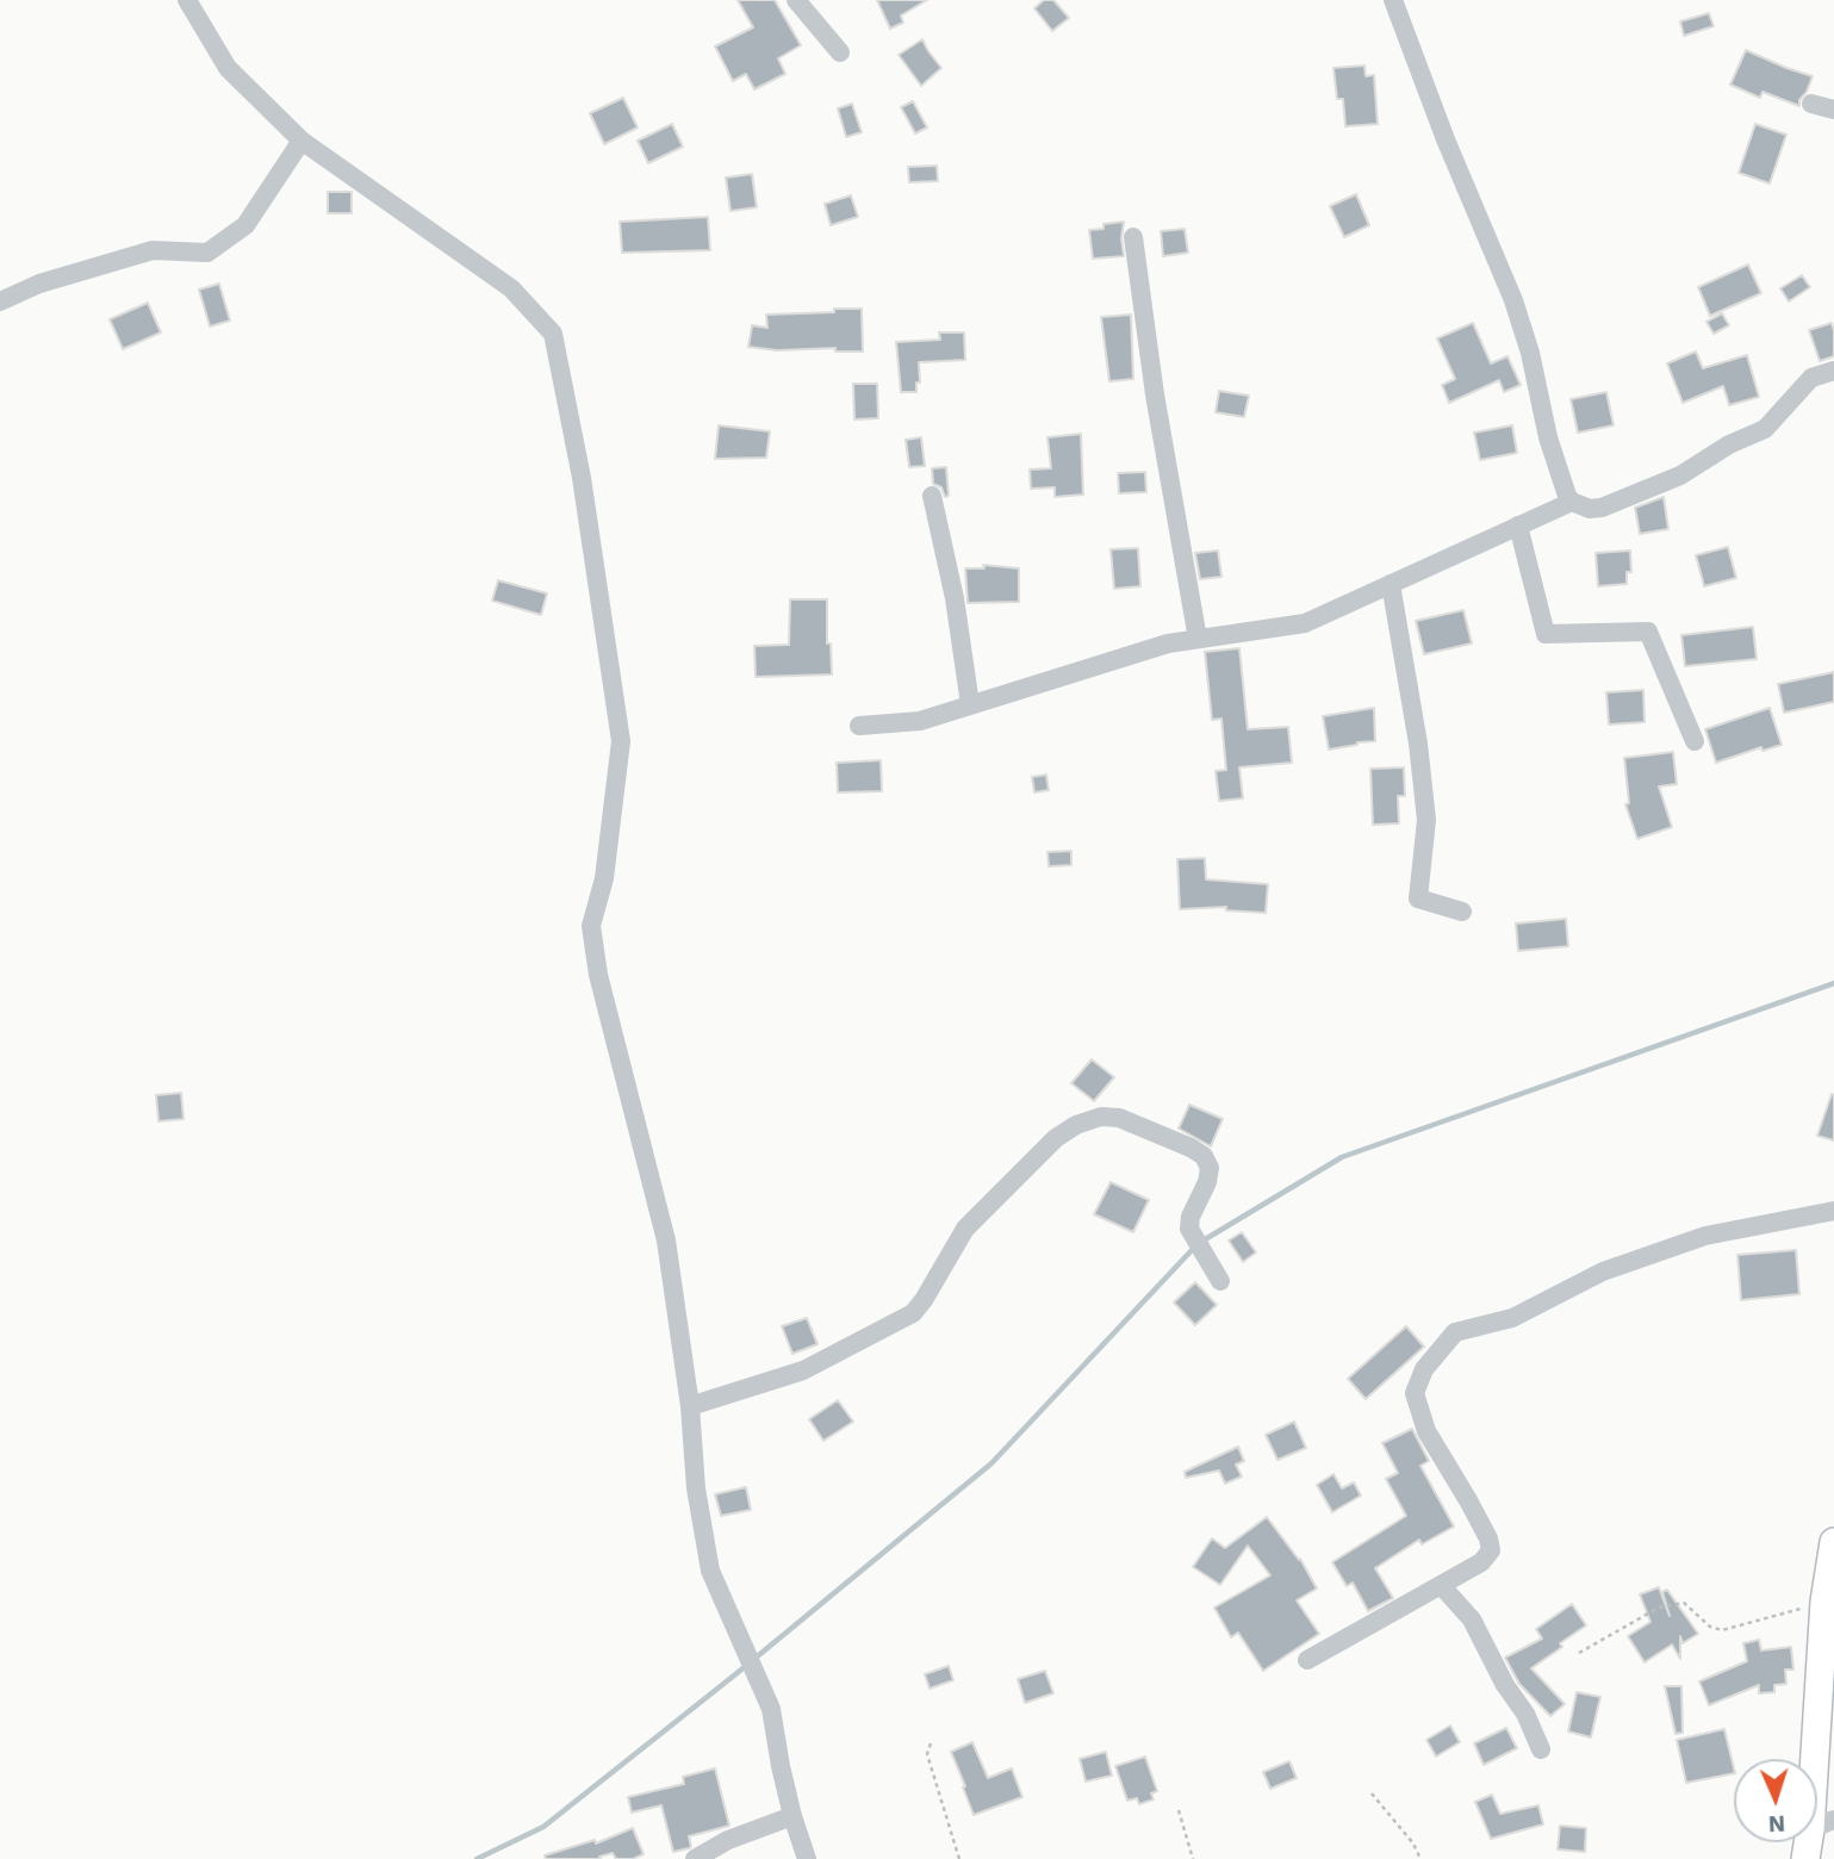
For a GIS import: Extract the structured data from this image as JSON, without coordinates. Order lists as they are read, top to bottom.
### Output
{
  "north": "bottom"
}
